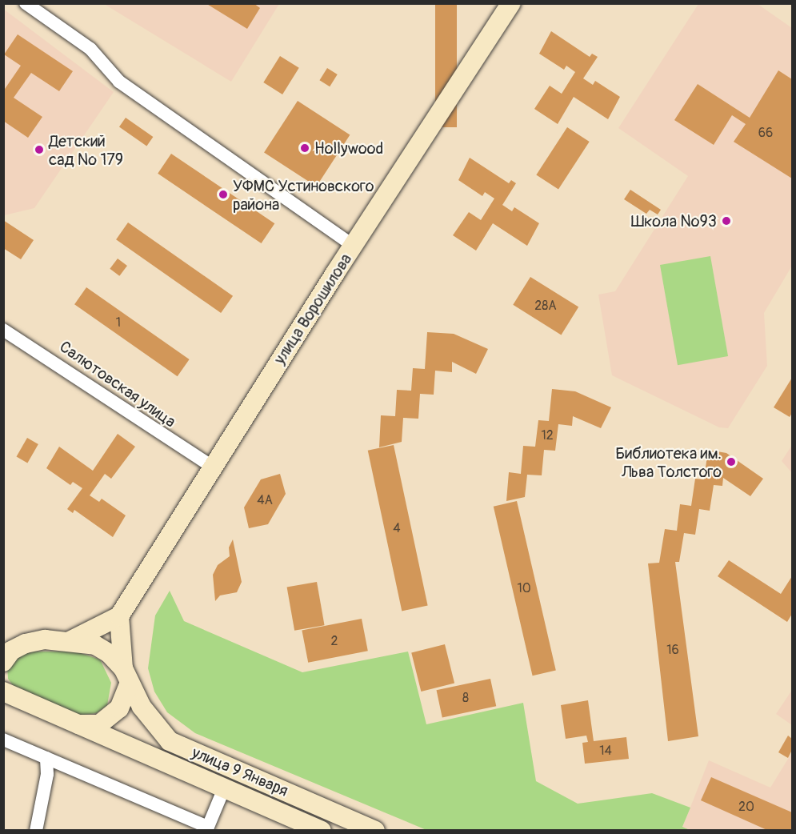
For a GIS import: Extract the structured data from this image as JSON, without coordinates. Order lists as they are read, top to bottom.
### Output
{
  "streets": {
    "main road": ["улица Ворошилова", "улица 9 Января"],
    "street": ["Салютовская улица"]
  },
  "crossings": [
    ["улица Ворошилова", "Салютовская улица"]
  ],
  "places": [
    "Hollywood",
    "Детский сад № 179",
    "УФМС Устиновского района",
    "Школа №93",
    "Библиотека им. Льва Толстого"
  ],
  "house_numbers": [
    "66",
    "28А",
    "1",
    "12",
    "4А",
    "4",
    "10",
    "2",
    "16",
    "8",
    "14",
    "20"
  ]
}
